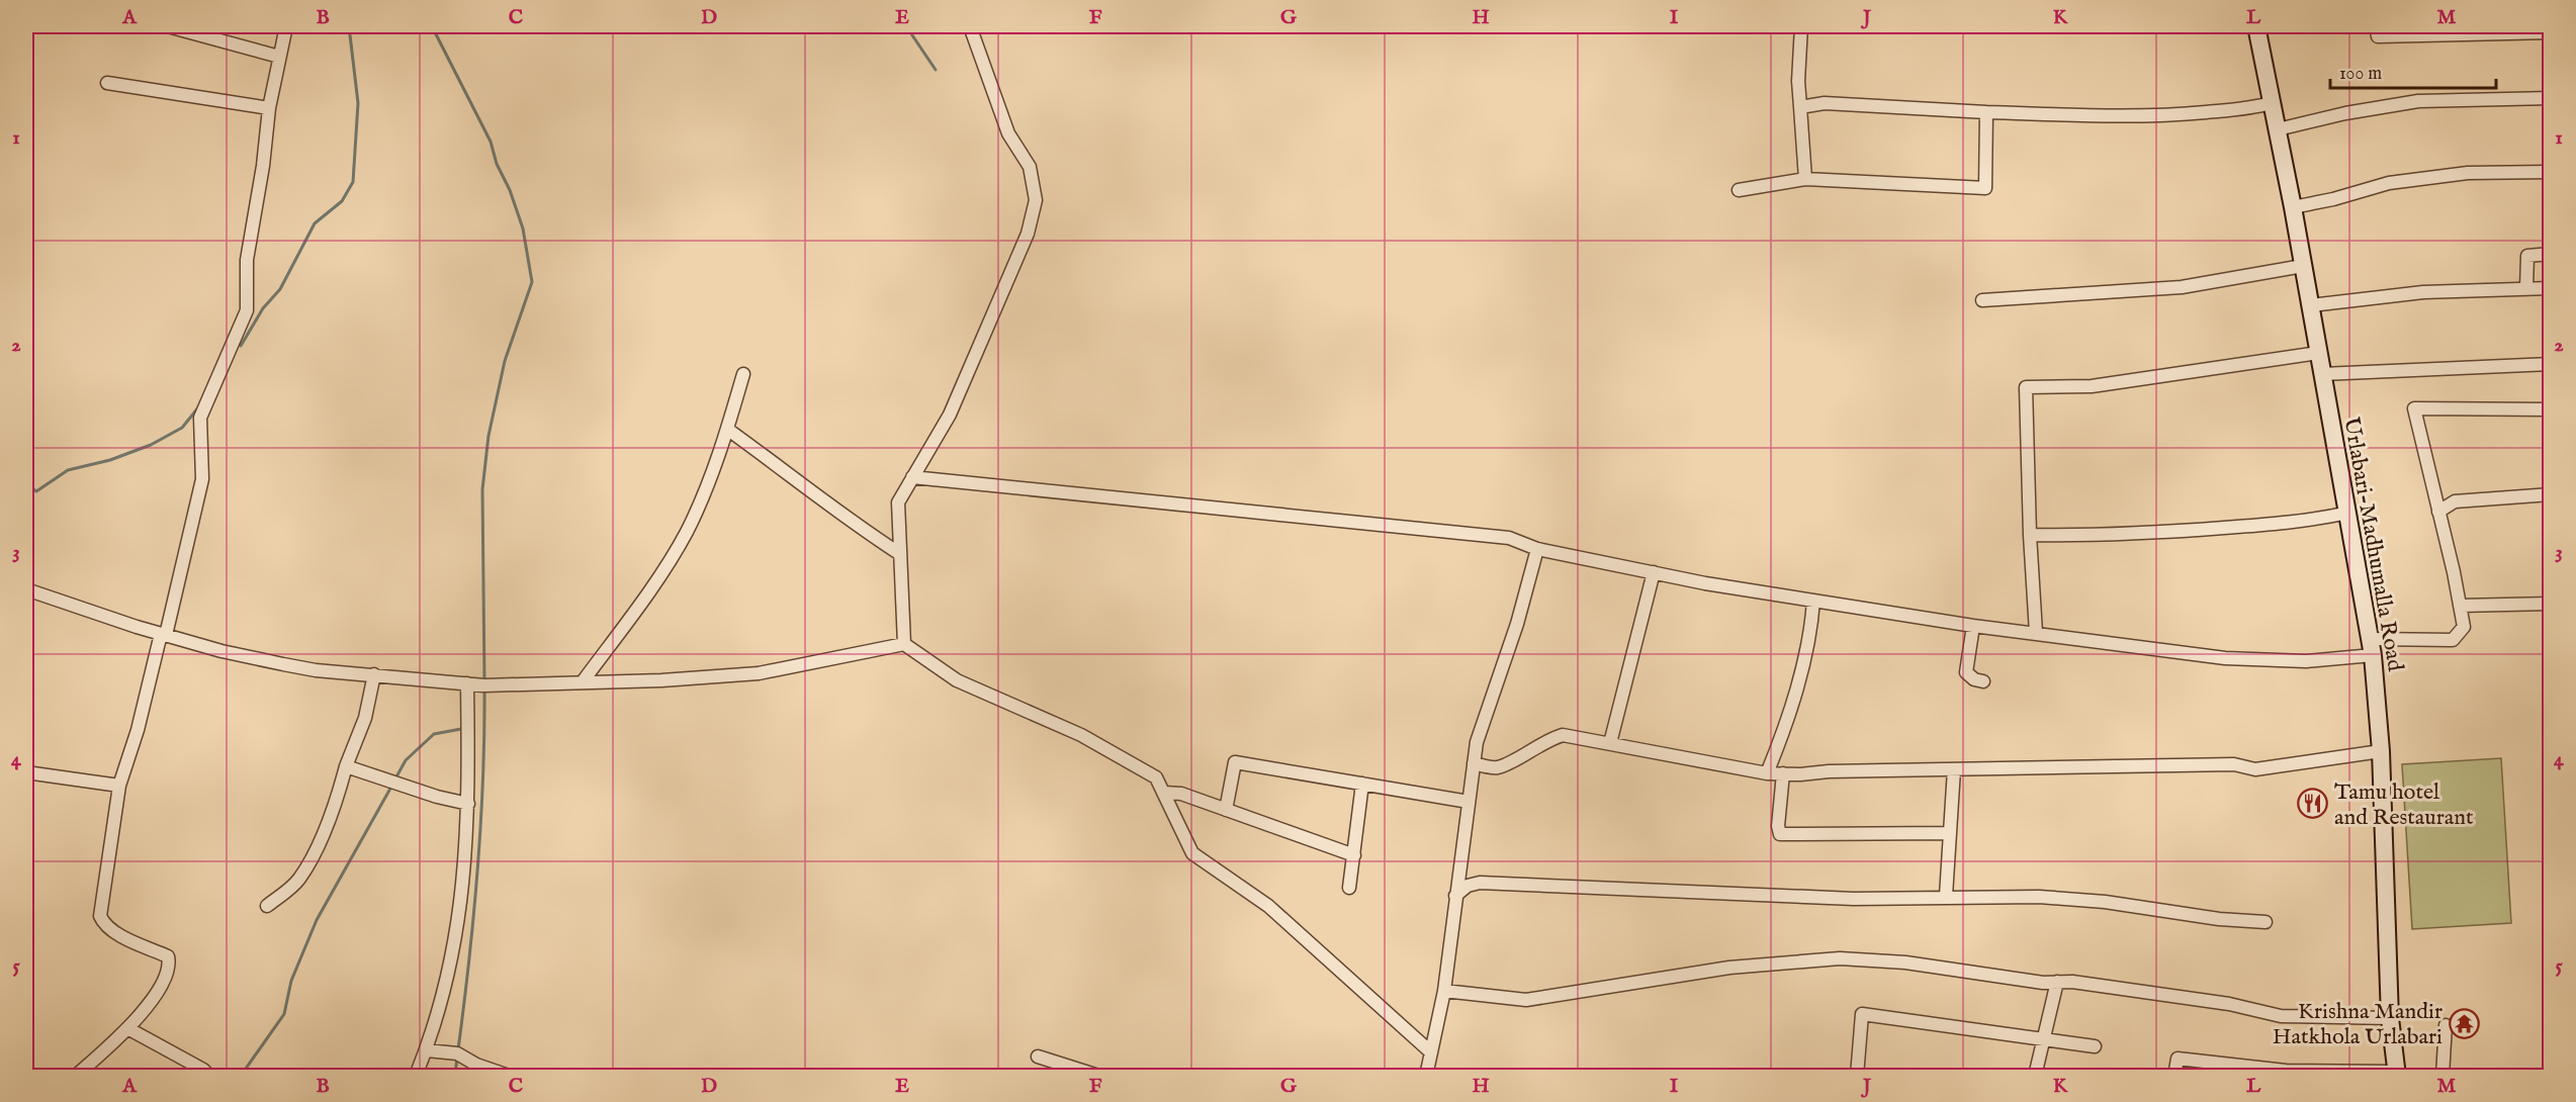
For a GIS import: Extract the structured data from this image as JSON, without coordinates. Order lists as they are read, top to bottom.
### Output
{
  "streets": {
    "main road": ["Urlabari-Madhumalla Road"]
  },
  "places": {
    "restaurant": ["Tamu hotel and Restaurant"],
    "temple": ["Krishna Mandir Hatkhola Urlabari"]
  },
  "scale_bar": "100 m",
  "grid": {
    "columns": [
      "A",
      "B",
      "C",
      "D",
      "E",
      "F",
      "G",
      "H",
      "I",
      "J",
      "K",
      "L",
      "M"
    ],
    "rows": [
      "1",
      "2",
      "3",
      "4",
      "5"
    ]
  }
}
